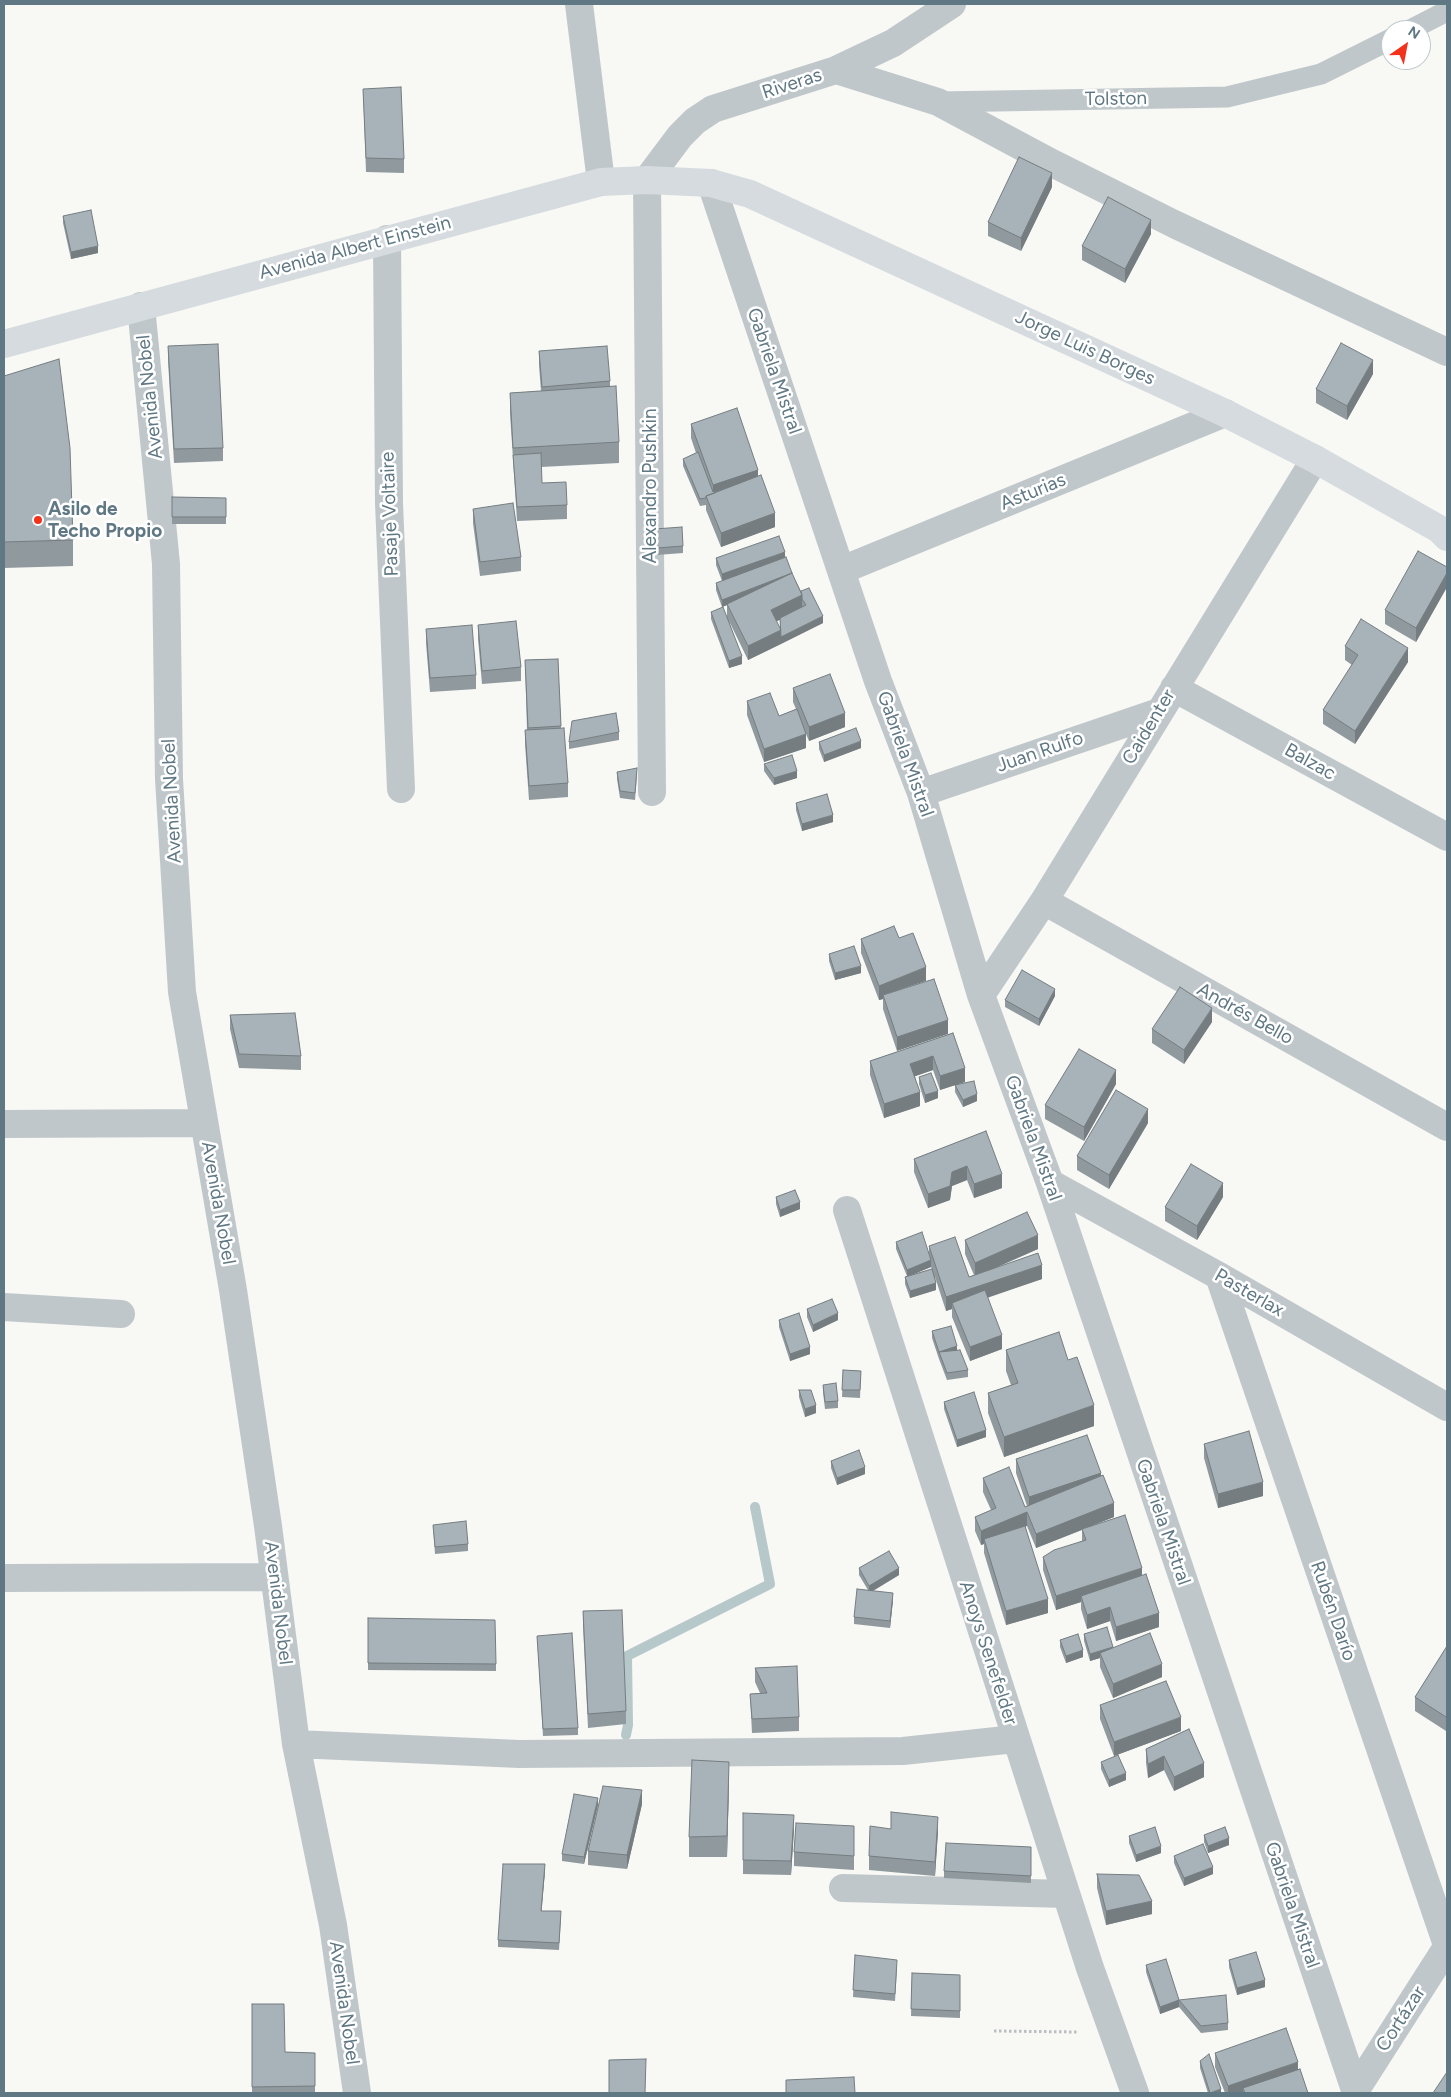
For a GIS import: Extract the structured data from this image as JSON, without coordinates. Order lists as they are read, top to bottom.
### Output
{
  "streets": {
    "street": [
      "Riveras",
      "Tolston",
      "Avenida Albert Einstein",
      "Jorge Luis Borges",
      "Gabriela Mistral",
      "Avenida Nobel",
      "Alexandro Pushkin",
      "Asturias",
      "Pasaje Voltaire",
      "Caidenter",
      "Juan Rulfo",
      "Balzac",
      "Andrés Bello",
      "Pasterlax",
      "Rubén Darío",
      "Anoys Senefelder",
      "Cortázar"
    ]
  },
  "crossings": [
    ["Riveras", "Tolston"],
    ["Riveras", "Avenida Albert Einstein"],
    ["Riveras", "Alexandro Pushkin"],
    ["Avenida Albert Einstein", "Jorge Luis Borges"],
    ["Avenida Albert Einstein", "Gabriela Mistral"],
    ["Avenida Albert Einstein", "Avenida Nobel"],
    ["Avenida Albert Einstein", "Alexandro Pushkin"],
    ["Avenida Albert Einstein", "Pasaje Voltaire"],
    ["Jorge Luis Borges", "Gabriela Mistral"],
    ["Jorge Luis Borges", "Asturias"],
    ["Jorge Luis Borges", "Caidenter"],
    ["Gabriela Mistral", "Asturias"],
    ["Gabriela Mistral", "Caidenter"],
    ["Gabriela Mistral", "Juan Rulfo"],
    ["Gabriela Mistral", "Pasterlax"],
    ["Gabriela Mistral", "Cortázar"],
    ["Caidenter", "Juan Rulfo"],
    ["Caidenter", "Balzac"],
    ["Caidenter", "Andrés Bello"],
    ["Pasterlax", "Rubén Darío"],
    ["Rubén Darío", "Cortázar"]
  ],
  "places": ["Asilo de Techo Propio"],
  "north": "top right"
}
